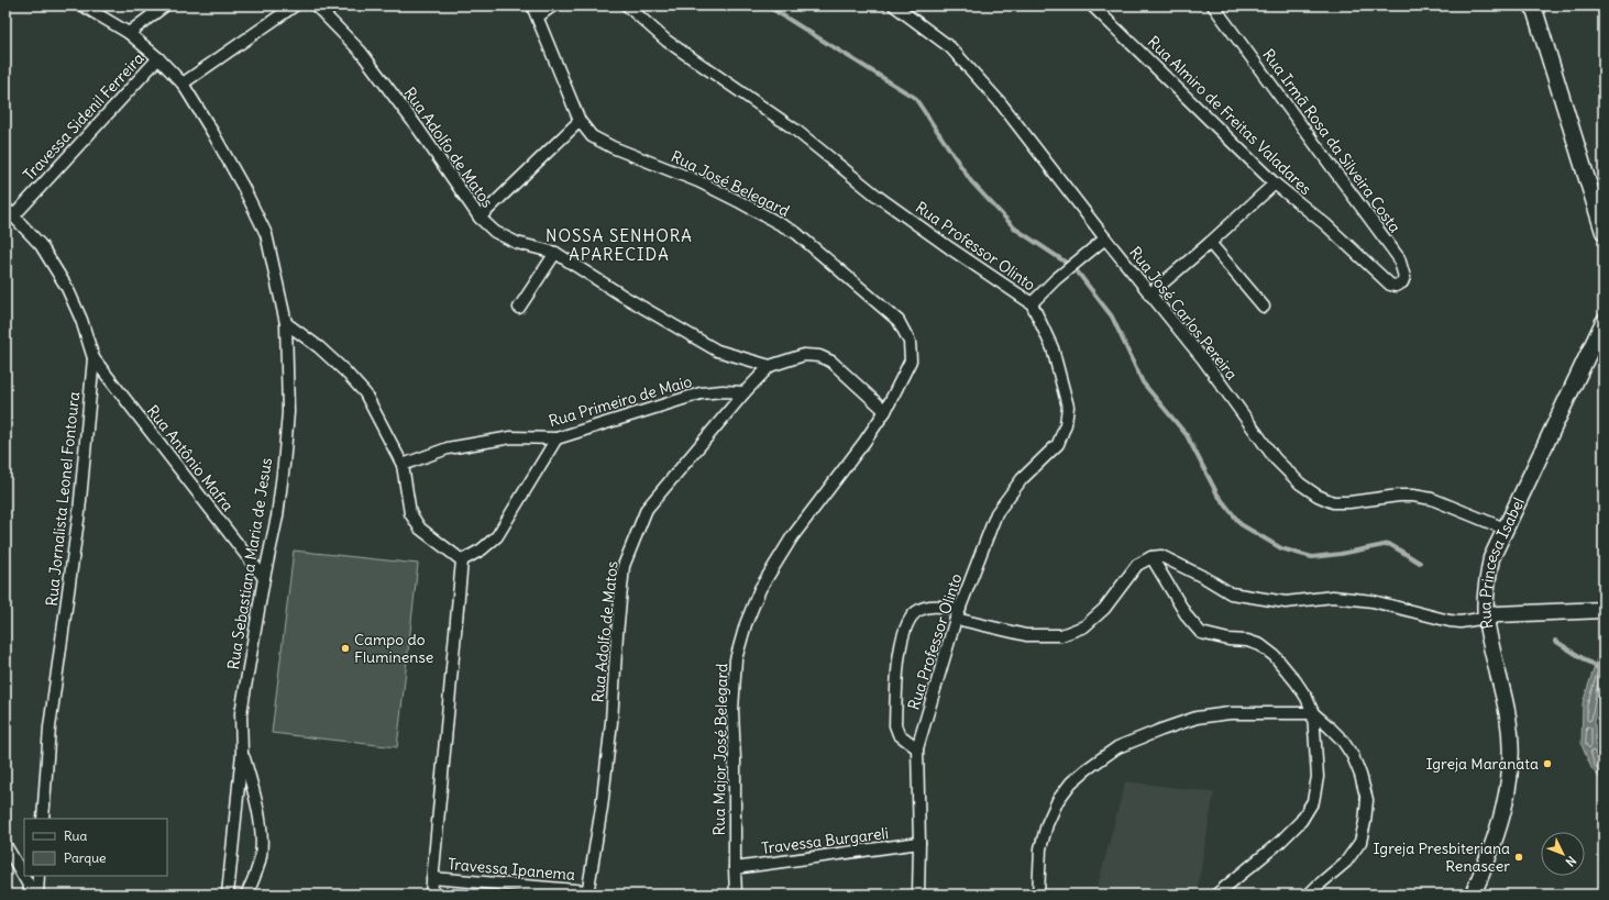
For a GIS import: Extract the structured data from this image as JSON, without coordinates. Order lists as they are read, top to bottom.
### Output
{
  "streets": {
    "main road": ["Rua Princesa Isabel"],
    "street": [
      "Rua Almiro de Freitas Valadares",
      "Travessa Sidenil Ferreira",
      "Rua Irmã Rosa da Silveira Costa",
      "Rua Adolfo de Matos",
      "Rua José Belegard",
      "Rua Professor Olinto",
      "Rua José Carlos Pereira",
      "Rua Primeiro de Maio",
      "Rua Antônio Mafra",
      "Rua Jornalista Leonel Fontoura",
      "Rua Sebastiana Maria de Jesus",
      "Rua Major José Belegard",
      "Travessa Burgareli",
      "Travessa Ipanema"
    ]
  },
  "crossings": [
    ["Rua Almiro de Freitas Valadares", "Rua Irmã Rosa da Silveira Costa"],
    ["Travessa Sidenil Ferreira", "Rua Jornalista Leonel Fontoura"],
    ["Travessa Sidenil Ferreira", "Rua Sebastiana Maria de Jesus"],
    ["Rua Adolfo de Matos", "Rua Primeiro de Maio"],
    ["Rua Adolfo de Matos", "Travessa Ipanema"],
    ["Rua José Belegard", "Rua Major José Belegard"],
    ["Rua Professor Olinto", "Travessa Burgareli"],
    ["Rua José Carlos Pereira", "Rua Princesa Isabel"],
    ["Rua Antônio Mafra", "Rua Jornalista Leonel Fontoura"],
    ["Rua Antônio Mafra", "Rua Sebastiana Maria de Jesus"],
    ["Rua Major José Belegard", "Travessa Burgareli"]
  ],
  "districts": ["NOSSA SENHORA APARECIDA"],
  "places": ["Campo do Fluminense", "Igreja Maranata", "Igreja Presbiteriana Renascer"],
  "legend": ["Rua", "Parque"],
  "north": "bottom right"
}
